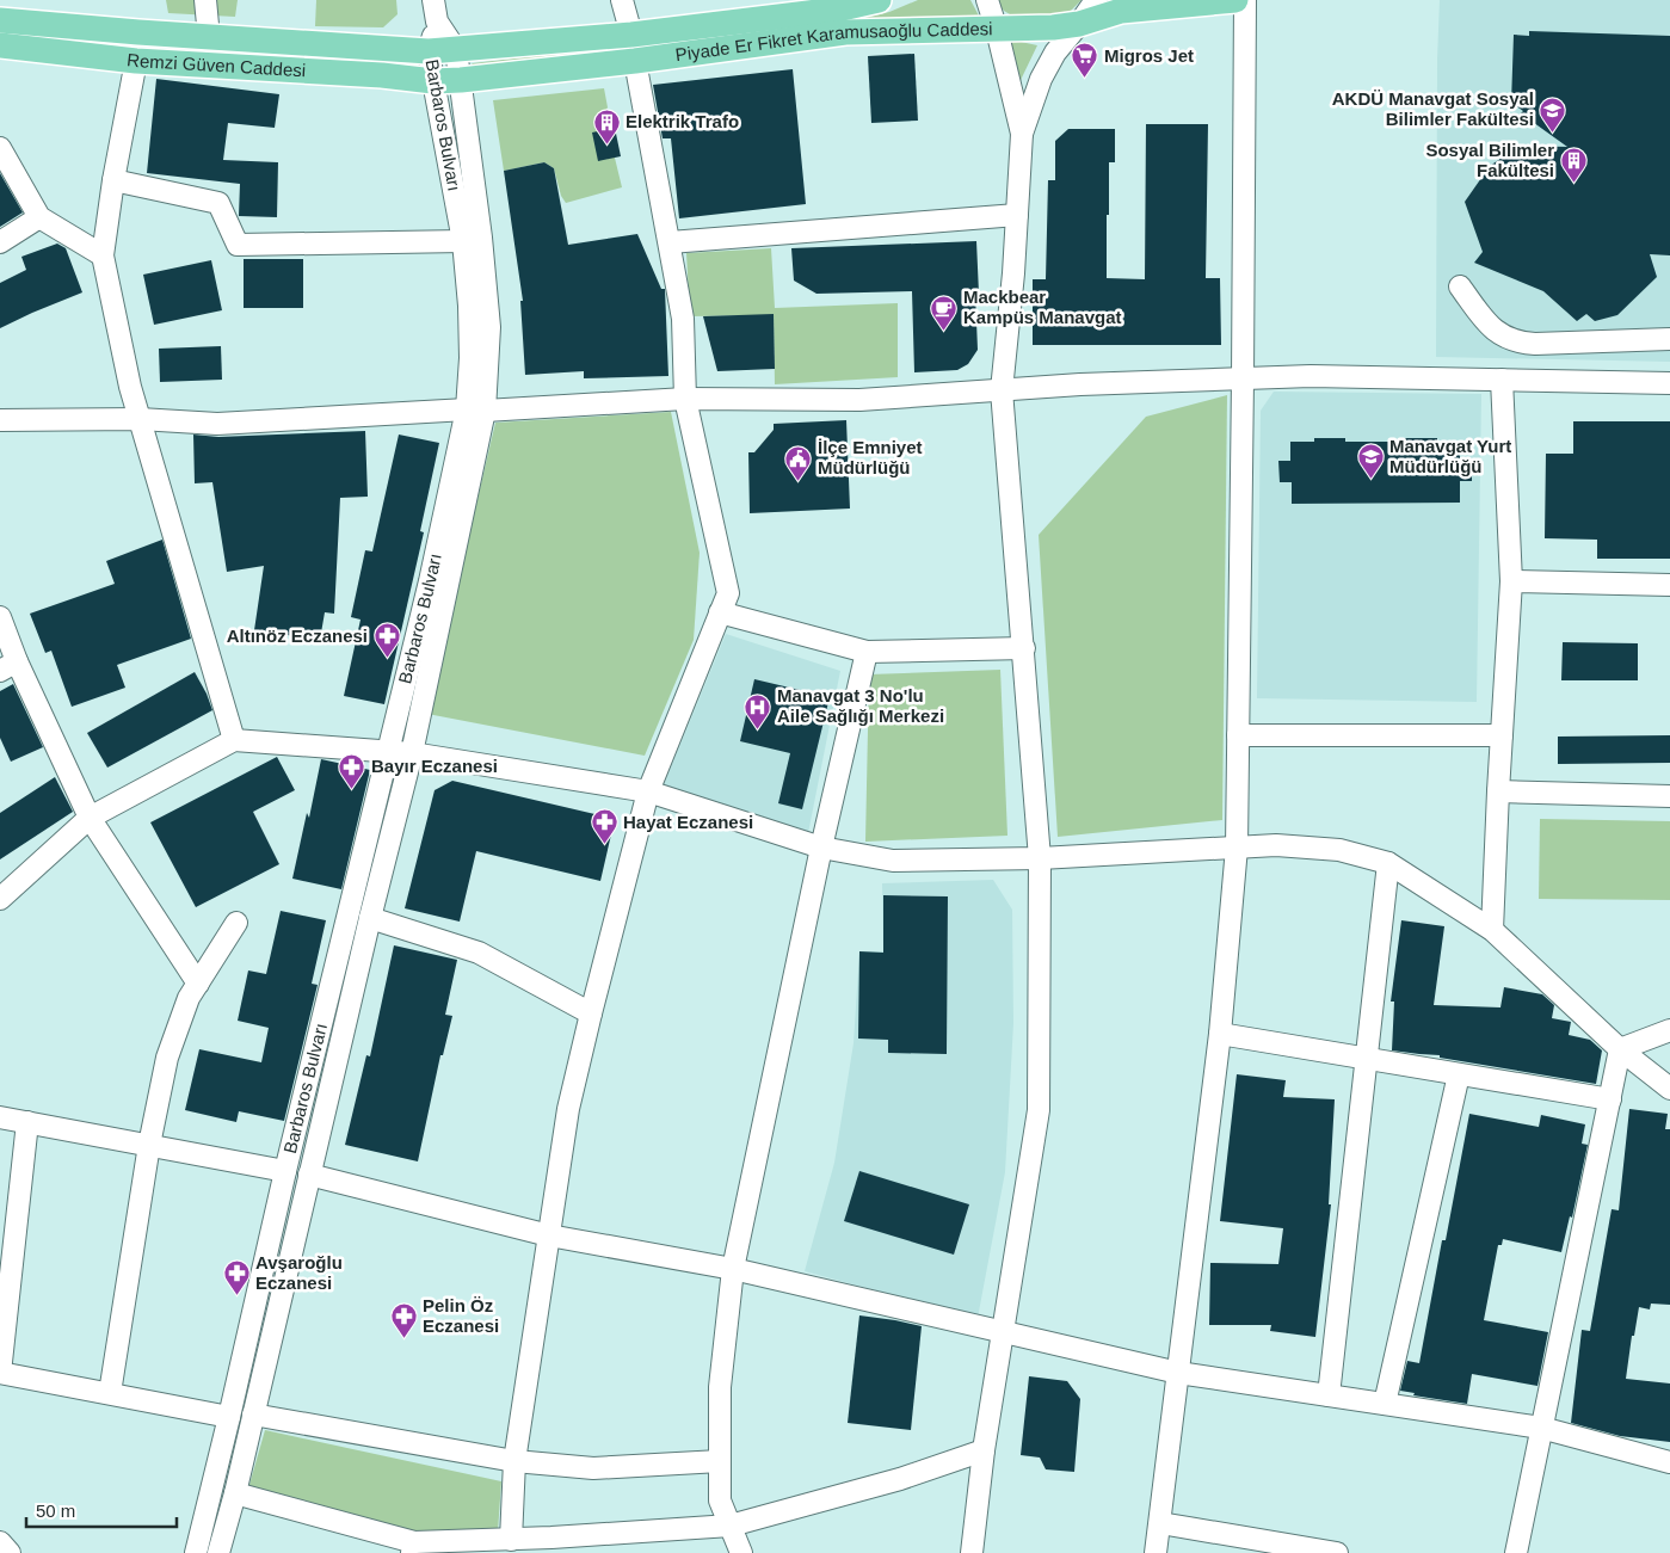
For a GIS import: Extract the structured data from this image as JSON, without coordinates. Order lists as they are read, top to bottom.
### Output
{
  "streets": {
    "main road": ["Piyade Er Fikret Karamusaoğlu Caddesi", "Remzi Güven Caddesi"],
    "street": ["Barbaros Bulvarı"]
  },
  "crossings": [
    ["Piyade Er Fikret Karamusaoğlu Caddesi", "Remzi Güven Caddesi"],
    ["Piyade Er Fikret Karamusaoğlu Caddesi", "Barbaros Bulvarı"],
    ["Remzi Güven Caddesi", "Barbaros Bulvarı"]
  ],
  "places": {
    "supermarket": ["Migros Jet"],
    "school or university": ["AKDÜ Manavgat Sosyal Bilimler Fakültesi", "Manavgat Yurt Müdürlüğü"],
    "building": ["Elektrik Trafo", "Sosyal Bilimler Fakültesi"],
    "cafe": ["Mackbear Kampüs Manavgat"],
    "public building": ["İlçe Emniyet Müdürlüğü"],
    "pharmacy": [
      "Altınöz Eczanesi",
      "Bayır Eczanesi",
      "Hayat Eczanesi",
      "Avşaroğlu Eczanesi",
      "Pelin Öz Eczanesi"
    ],
    "hospital": ["Manavgat 3 No'lu Aile Sağlığı Merkezi"]
  },
  "scale_bar": "50 m"
}
